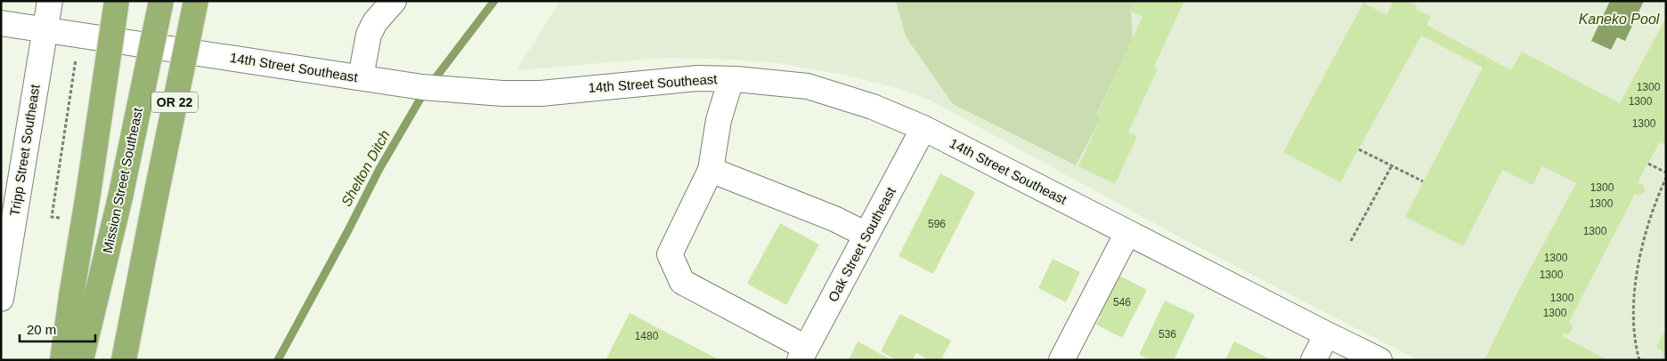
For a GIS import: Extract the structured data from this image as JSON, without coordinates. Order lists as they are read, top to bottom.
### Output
{
  "streets": {
    "highway": ["OR 22", "Mission Street Southeast"],
    "street": ["14th Street Southeast", "Tripp Street Southeast", "Oak Street Southeast"]
  },
  "crossings": [
    ["14th Street Southeast", "Tripp Street Southeast"],
    ["14th Street Southeast", "Oak Street Southeast"]
  ],
  "water": ["Kaneko Pool", "Shelton Ditch"],
  "house_numbers": [
    "1300",
    "1300",
    "1300",
    "1300",
    "1300",
    "596",
    "1300",
    "1300",
    "1300",
    "1300",
    "546",
    "1300",
    "536",
    "1480"
  ],
  "scale_bar": "20 m"
}
